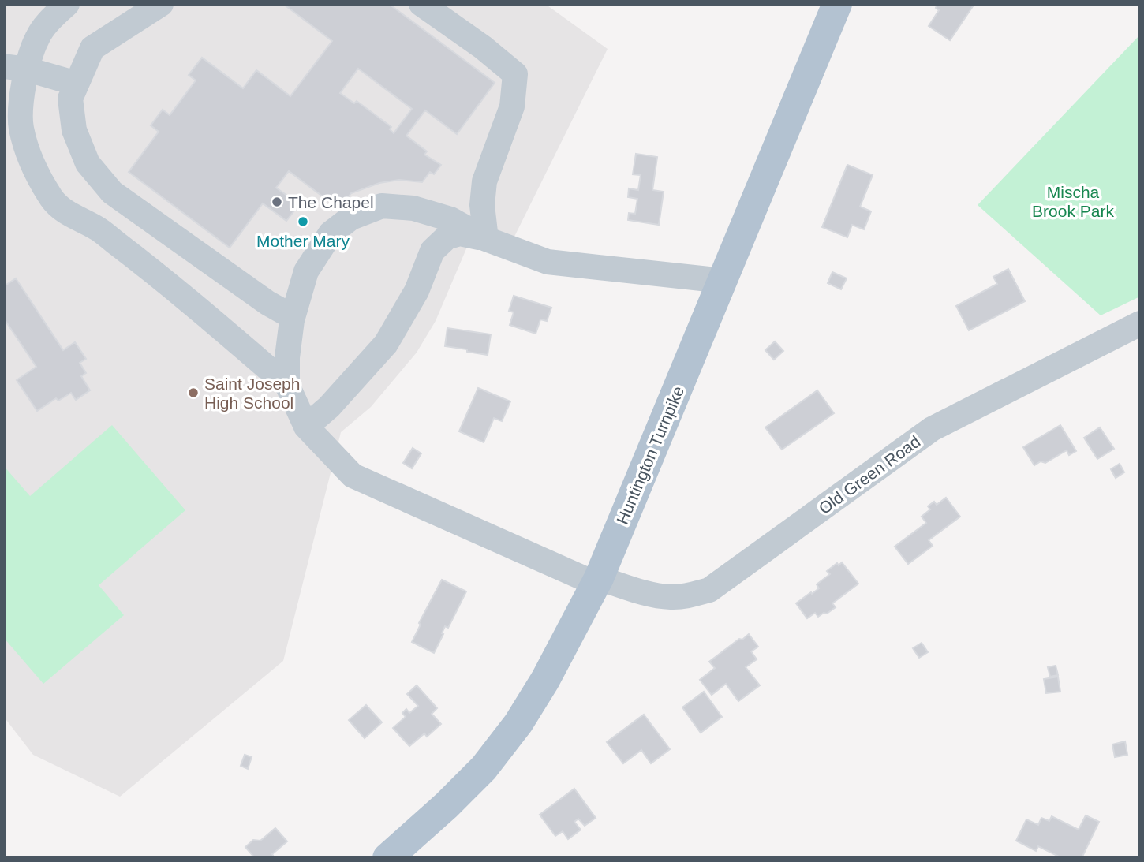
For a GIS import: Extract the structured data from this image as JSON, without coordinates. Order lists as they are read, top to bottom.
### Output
{
  "streets": {
    "main road": ["Huntington Turnpike"],
    "street": ["Old Green Road"]
  },
  "crossings": [
    ["Huntington Turnpike", "Old Green Road"]
  ],
  "parks": ["Mischa Brook Park"],
  "places": ["The Chapel", "Mother Mary", "Saint Joseph High School"]
}
